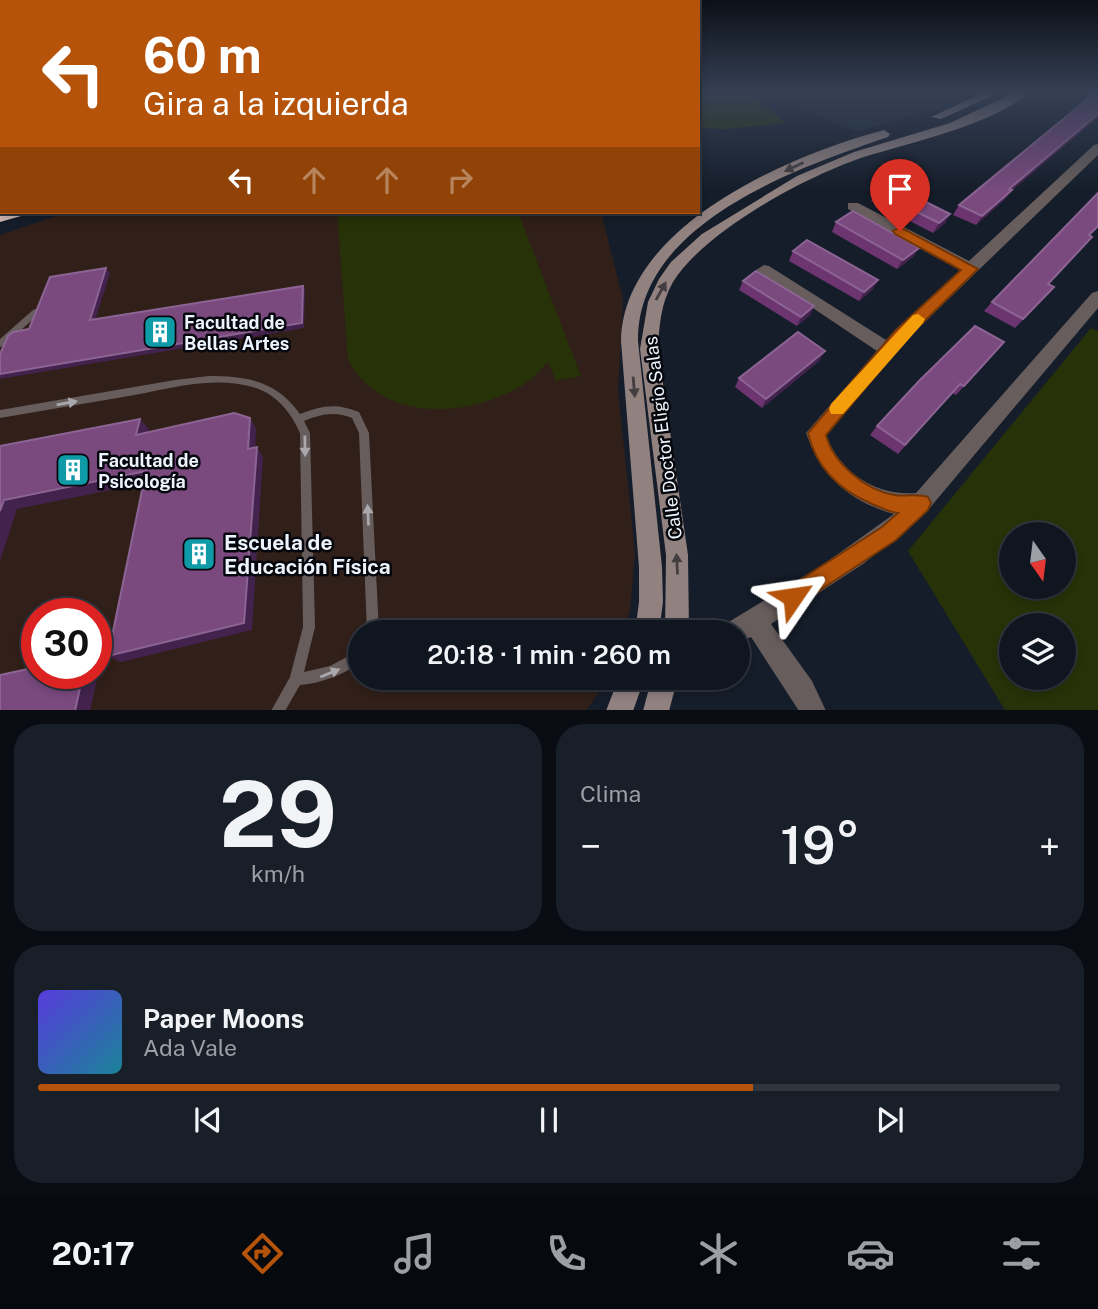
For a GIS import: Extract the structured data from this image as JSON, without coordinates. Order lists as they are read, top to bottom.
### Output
{
  "streets": {
    "street": ["Calle Doctor Eligio Salas"]
  },
  "places": {
    "building": ["Facultad de Bellas Artes", "Facultad de Psicología", "Escuela de Educación Física"]
  },
  "north": "bottom",
  "page": {
    "turn": ["60 m", "Gira a la izquierda"],
    "limit": "30",
    "trip": "20:18 · 1 min · 260 m",
    "tile": [
      ["29", "km/h"],
      "Clima"
    ],
    "heat": ["−", "19°", "+"],
    "song": ["Paper Moons", "Ada Vale"],
    "tabs": "20:17"
  }
}
